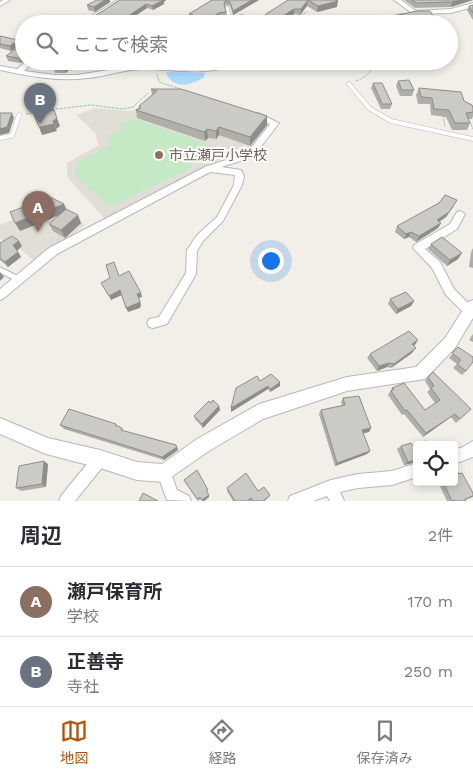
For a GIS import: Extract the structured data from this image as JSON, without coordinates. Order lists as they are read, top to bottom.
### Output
{
  "places": ["市立瀬戸小学校"],
  "page": {
    "search": "ここで検索",
    "pins": ["B", "A"],
    "heading": ["周辺", "2件"],
    "list": [
      {
        "mark": "A",
        "name": "瀬戸保育所",
        "note": "学校",
        "value": "170 m"
      },
      {
        "mark": "B",
        "name": "正善寺",
        "note": "寺社",
        "value": "250 m"
      }
    ],
    "nav": ["地図", "経路", "保存済み"]
  }
}
